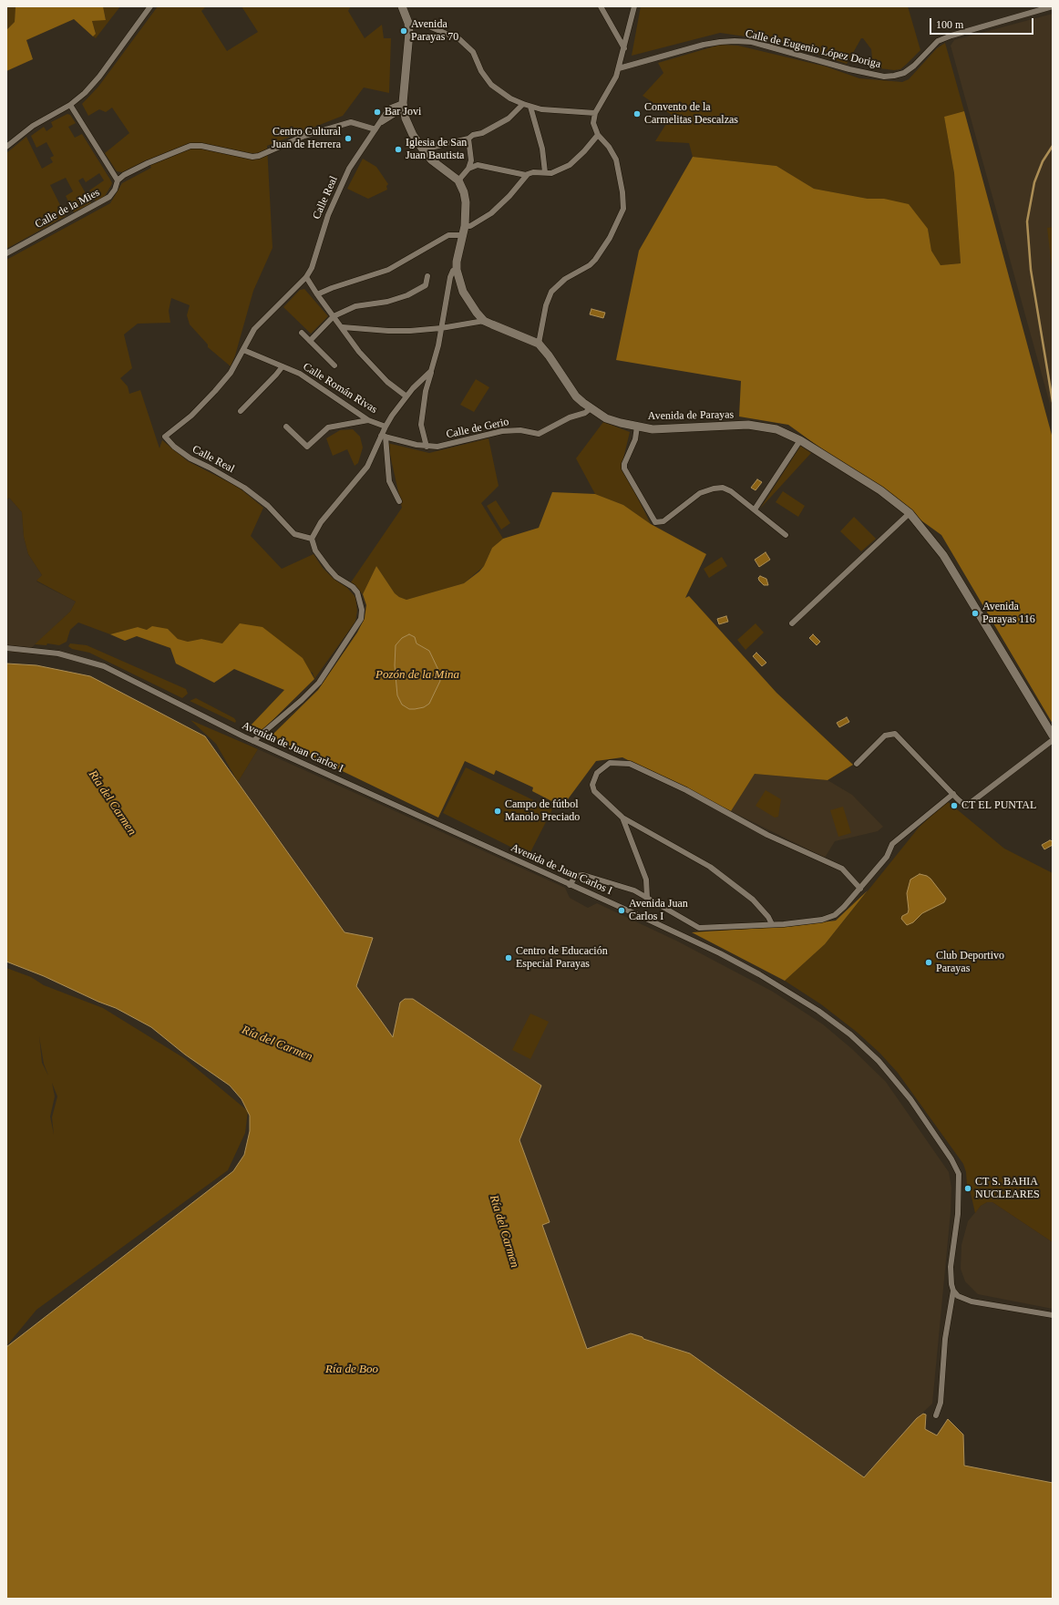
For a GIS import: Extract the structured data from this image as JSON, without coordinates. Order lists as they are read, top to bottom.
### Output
{
  "streets": {
    "street": [
      "Calle de Eugenio López Doriga",
      "Calle Real",
      "Calle de la Mies",
      "Calle Román Rivas",
      "Avenida de Parayas",
      "Calle de Gerio",
      "Avenida de Juan Carlos I"
    ]
  },
  "crossings": [
    ["Calle Real", "Calle Román Rivas"],
    ["Avenida de Parayas", "Calle de Gerio"]
  ],
  "water": ["Pozón de la Mina", "Ría del Carmen", "Ría de Boo"],
  "places": [
    "Avenida Parayas 70",
    "Bar Jovi",
    "Convento de la Carmelitas Descalzas",
    "Centro Cultural Juan de Herrera",
    "Iglesia de San Juan Bautista",
    "Avenida Parayas 116",
    "CT EL PUNTAL",
    "Campo de fútbol Manolo Preciado",
    "Avenida Juan Carlos I",
    "Centro de Educación Especial Parayas",
    "Club Deportivo Parayas",
    "CT S. BAHIA NUCLEARES"
  ],
  "scale_bar": "100 m"
}
